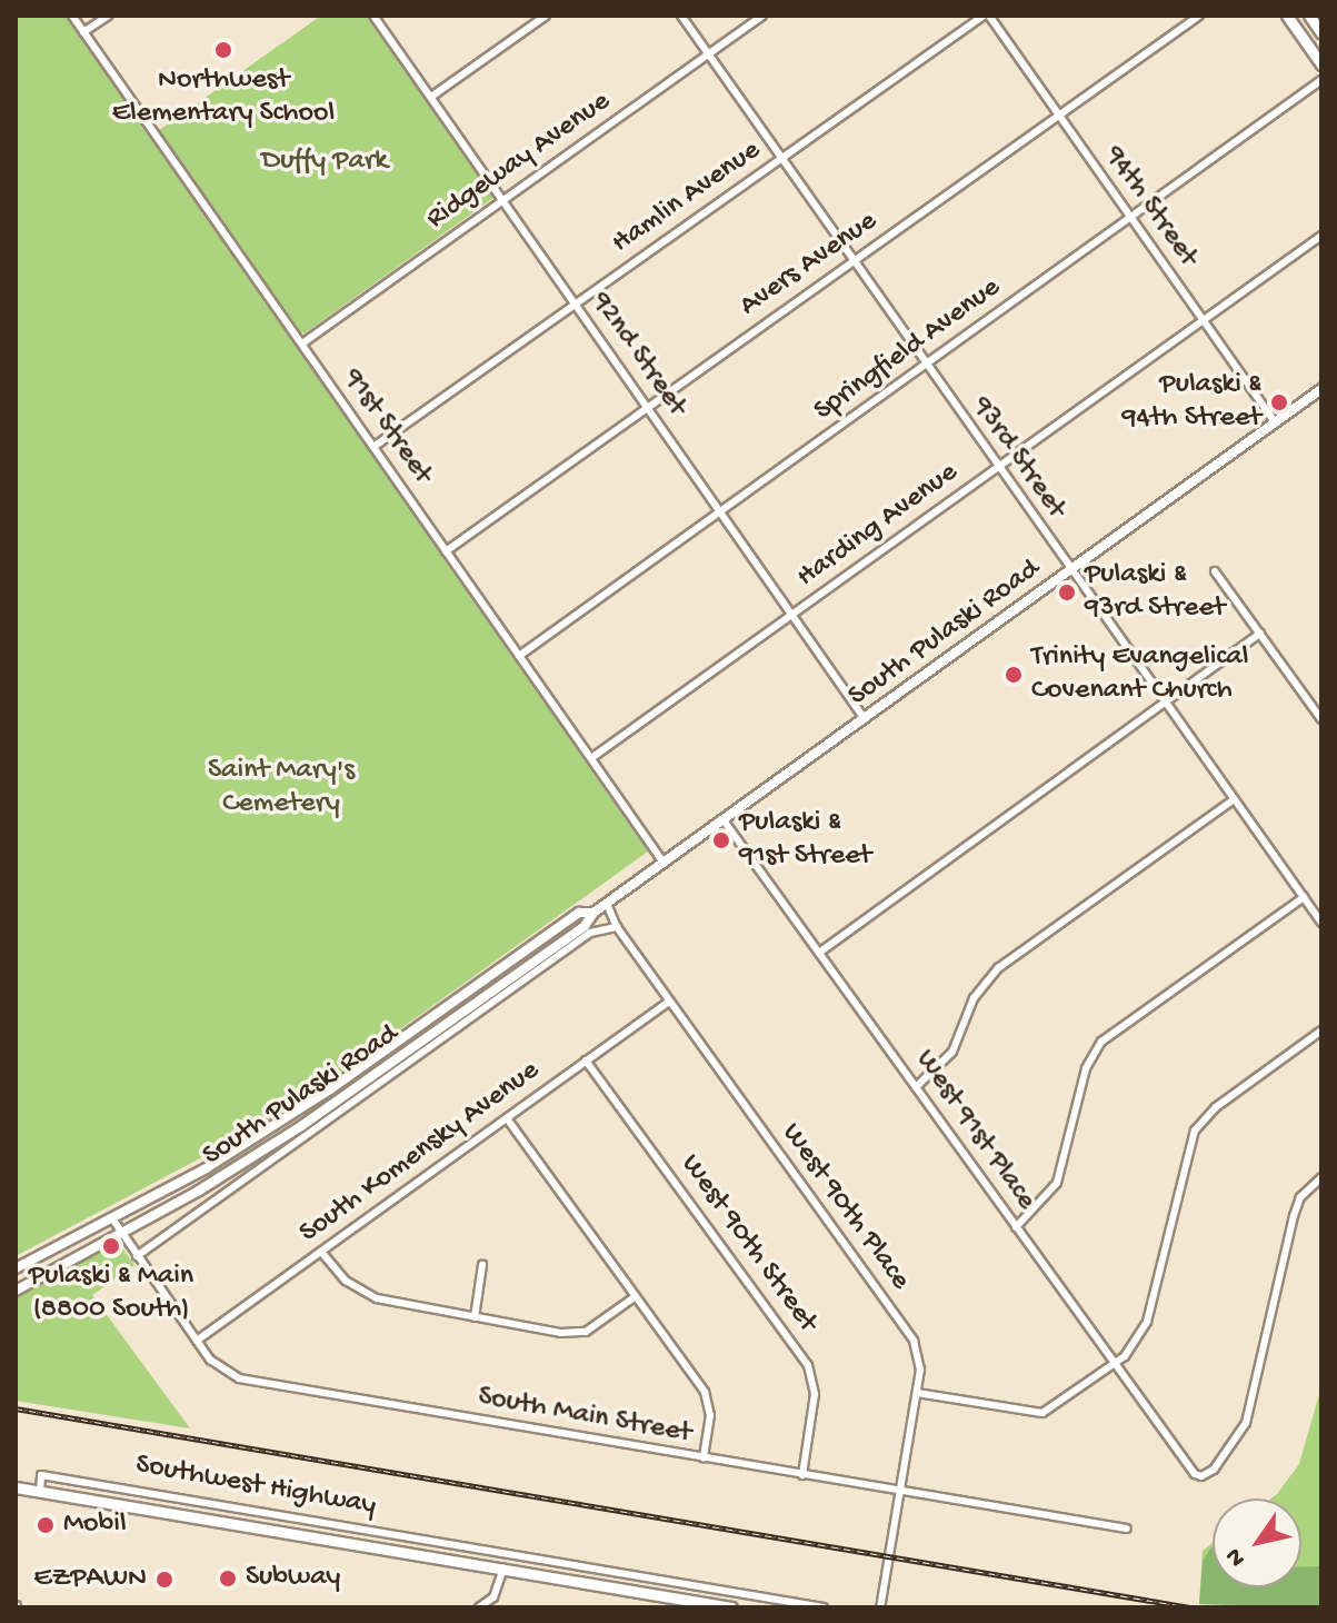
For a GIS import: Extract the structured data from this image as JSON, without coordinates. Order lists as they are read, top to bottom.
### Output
{
  "streets": {
    "main road": ["South Pulaski Road", "Southwest Highway"],
    "street": [
      "Ridgeway Avenue",
      "Hamlin Avenue",
      "94th Street",
      "Avers Avenue",
      "Springfield Avenue",
      "92nd Street",
      "91st Street",
      "93rd Street",
      "Harding Avenue",
      "West 91st Place",
      "South Komensky Avenue",
      "West 90th Place",
      "West 90th Street",
      "South Main Street"
    ]
  },
  "crossings": [
    ["Ridgeway Avenue", "92nd Street"],
    ["Ridgeway Avenue", "91st Street"],
    ["Ridgeway Avenue", "93rd Street"],
    ["Hamlin Avenue", "94th Street"],
    ["Hamlin Avenue", "92nd Street"],
    ["Hamlin Avenue", "91st Street"],
    ["Hamlin Avenue", "93rd Street"],
    ["94th Street", "Avers Avenue"],
    ["94th Street", "Springfield Avenue"],
    ["94th Street", "Harding Avenue"],
    ["94th Street", "South Pulaski Road"],
    ["Avers Avenue", "92nd Street"],
    ["Avers Avenue", "91st Street"],
    ["Avers Avenue", "93rd Street"],
    ["Springfield Avenue", "92nd Street"],
    ["Springfield Avenue", "91st Street"],
    ["Springfield Avenue", "93rd Street"],
    ["92nd Street", "Harding Avenue"],
    ["92nd Street", "South Pulaski Road"],
    ["91st Street", "Harding Avenue"],
    ["91st Street", "South Pulaski Road"],
    ["93rd Street", "Harding Avenue"],
    ["93rd Street", "South Pulaski Road"],
    ["South Pulaski Road", "West 91st Place"],
    ["South Pulaski Road", "West 90th Place"],
    ["South Pulaski Road", "South Main Street"],
    ["South Komensky Avenue", "West 90th Place"],
    ["South Komensky Avenue", "West 90th Street"],
    ["South Komensky Avenue", "South Main Street"],
    ["West 90th Place", "South Main Street"],
    ["West 90th Street", "South Main Street"]
  ],
  "parks": ["Duffy Park", "Saint Mary's Cemetery"],
  "places": [
    "Northwest Elementary School",
    "Pulaski & 94th Street",
    "Pulaski & 93rd Street",
    "Trinity Evangelical Covenant Church",
    "Pulaski & 91st Street",
    "Pulaski & Main (8800 South)",
    "Mobil",
    "Subway",
    "EZPAWN"
  ],
  "north": "bottom left"
}
